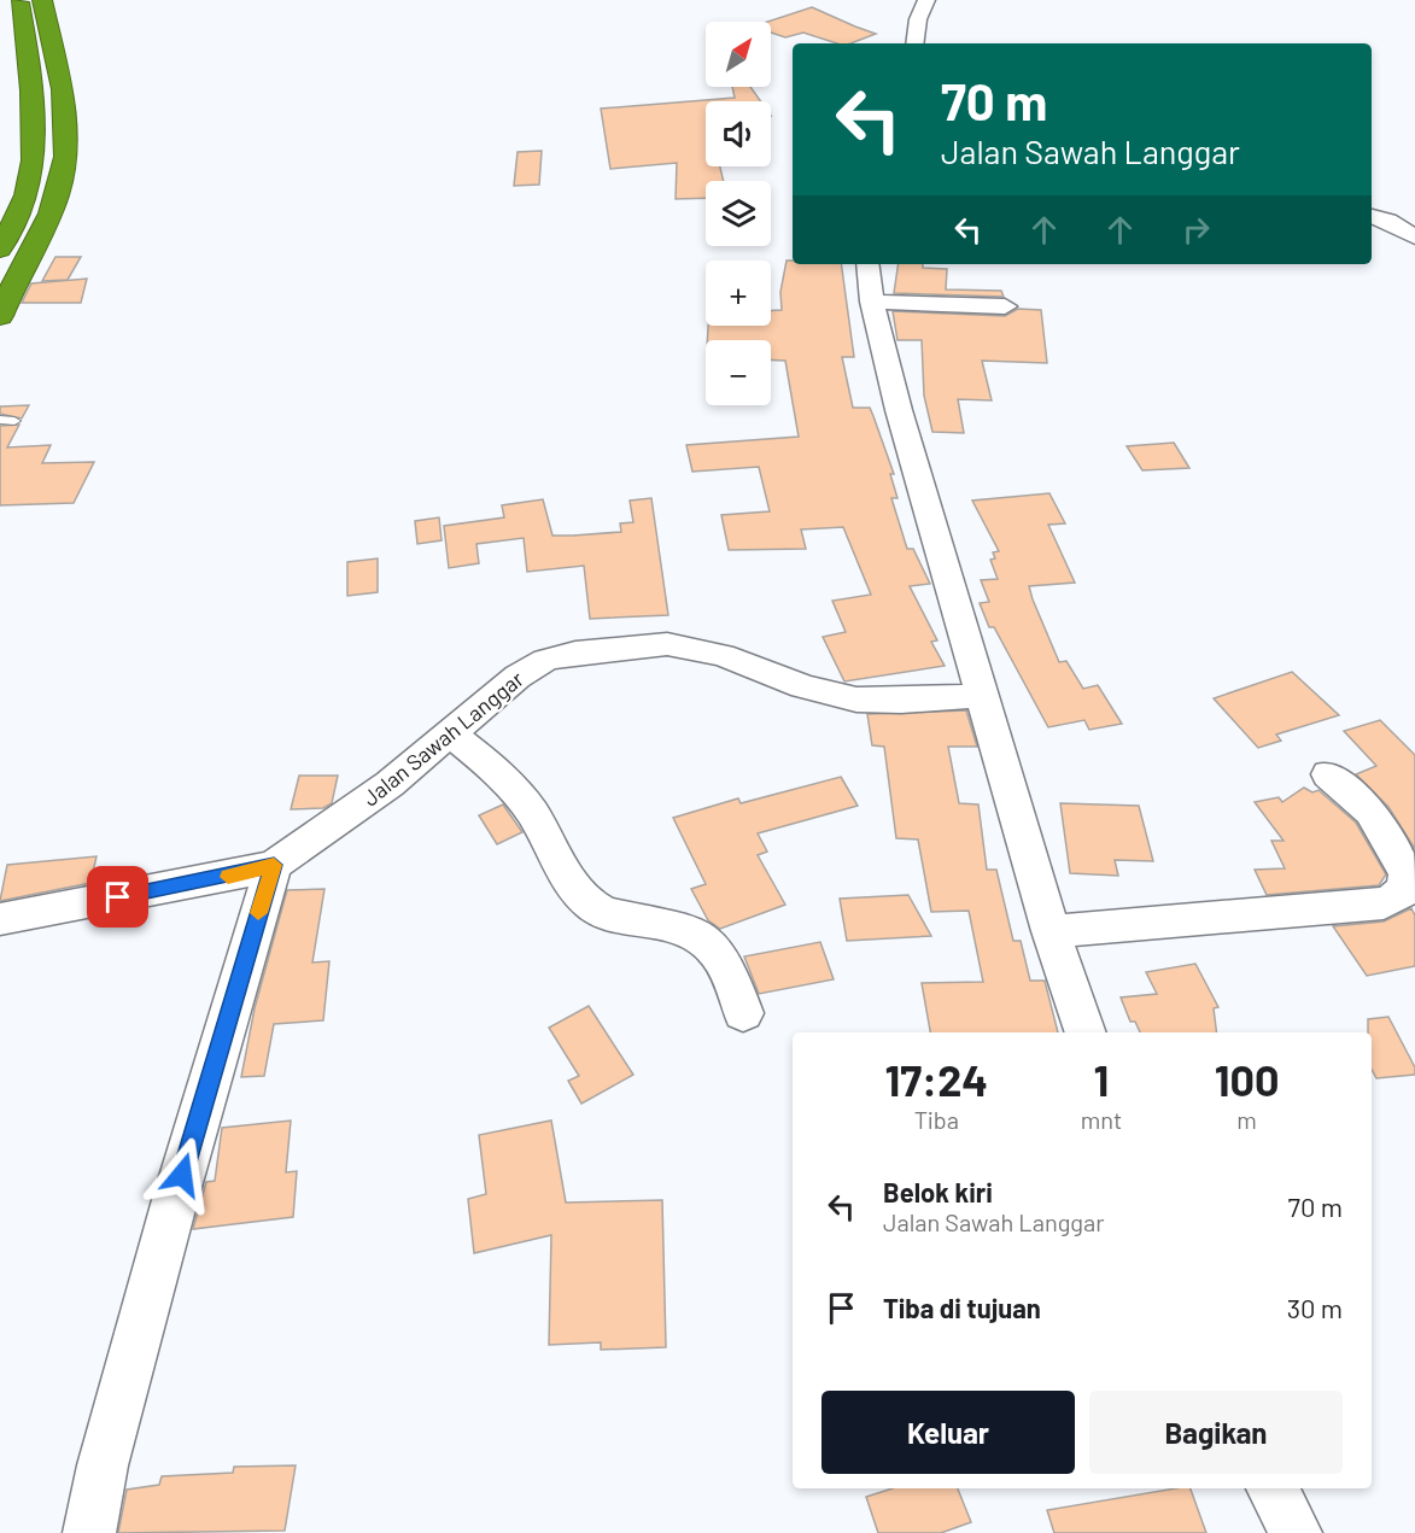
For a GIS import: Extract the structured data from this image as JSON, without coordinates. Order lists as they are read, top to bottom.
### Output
{
  "streets": {
    "street": ["Jalan Sawah Langgar"]
  },
  "north": "top right",
  "page": {
    "map_buttons": ["+", "−"],
    "turn": ["70 m", "Jalan Sawah Langgar"],
    "eta": [
      "17:24",
      "Tiba",
      "1",
      "mnt",
      "100",
      "m"
    ],
    "list": [
      {
        "name": "Belok kiri",
        "note": "Jalan Sawah Langgar",
        "value": "70 m"
      },
      {
        "name": "Tiba di tujuan",
        "value": "30 m"
      }
    ],
    "buttons": ["Keluar", "Bagikan"]
  }
}
